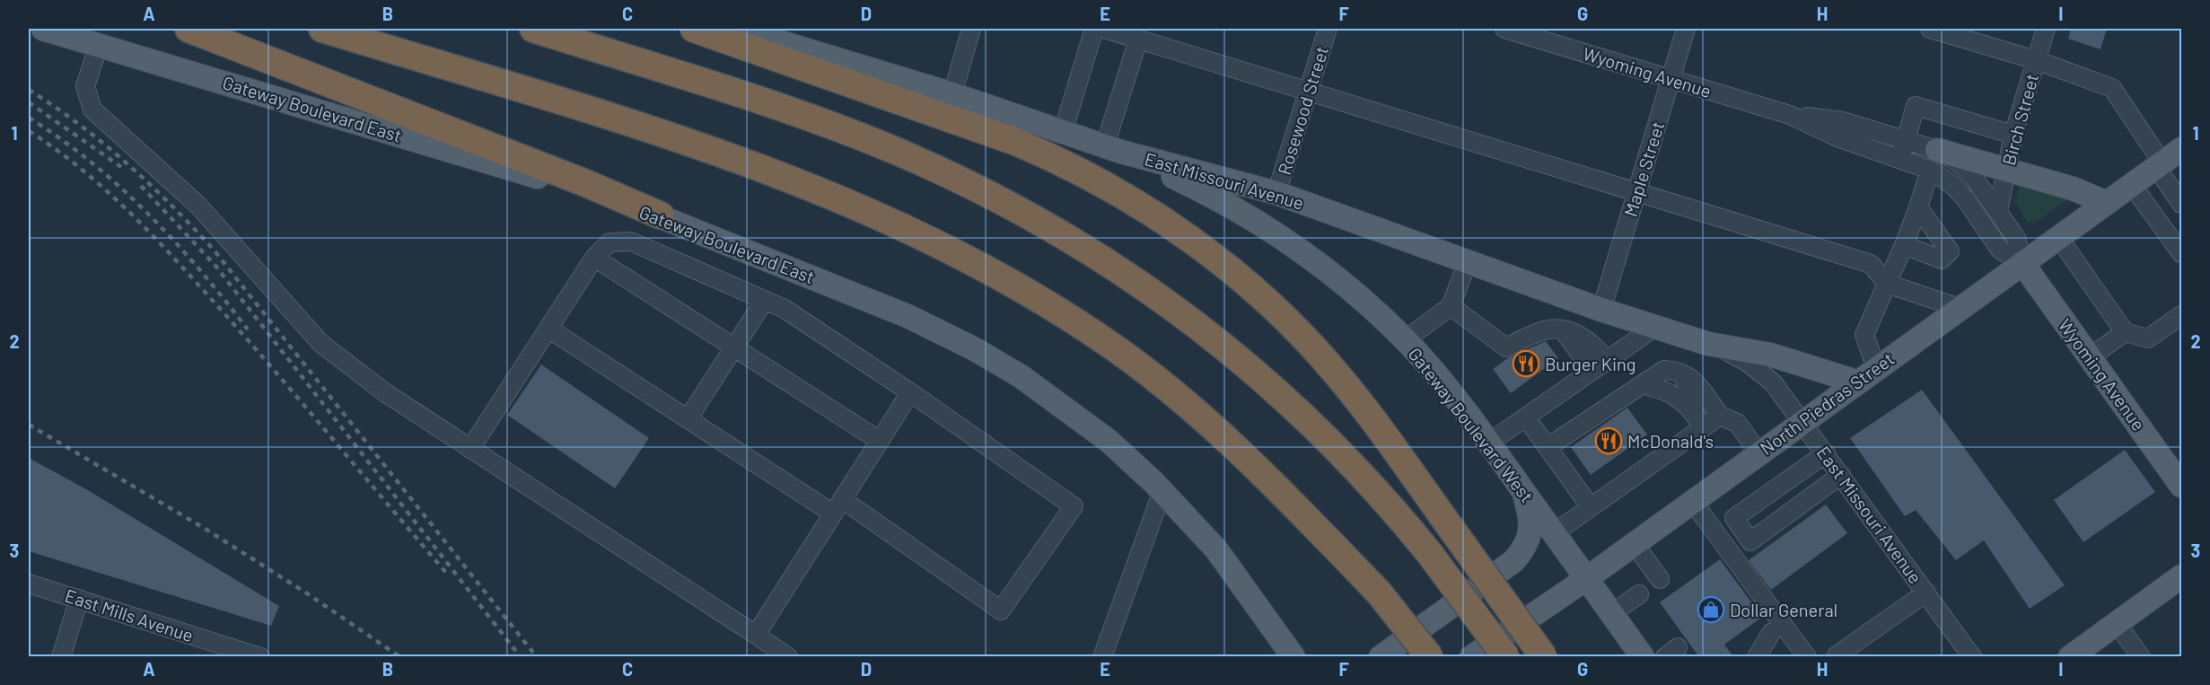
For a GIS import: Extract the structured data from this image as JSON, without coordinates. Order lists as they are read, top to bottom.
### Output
{
  "streets": {
    "main road": [
      "Wyoming Avenue",
      "Gateway Boulevard East",
      "East Missouri Avenue",
      "North Piedras Street",
      "Gateway Boulevard West"
    ],
    "street": [
      "Rosewood Street",
      "Birch Street",
      "Maple Street",
      "East Mills Avenue"
    ]
  },
  "crossings": [
    ["Wyoming Avenue", "Birch Street"],
    ["Wyoming Avenue", "Maple Street"],
    ["Wyoming Avenue", "North Piedras Street"],
    ["Rosewood Street", "East Missouri Avenue"],
    ["Maple Street", "East Missouri Avenue"],
    ["East Missouri Avenue", "North Piedras Street"],
    ["East Missouri Avenue", "Gateway Boulevard West"],
    ["North Piedras Street", "Gateway Boulevard West"]
  ],
  "places": {
    "restaurant": ["Burger King", "McDonald's"],
    "shop": ["Dollar General"]
  },
  "grid": {
    "columns": [
      "A",
      "B",
      "C",
      "D",
      "E",
      "F",
      "G",
      "H",
      "I"
    ],
    "rows": ["1", "2", "3"]
  }
}
